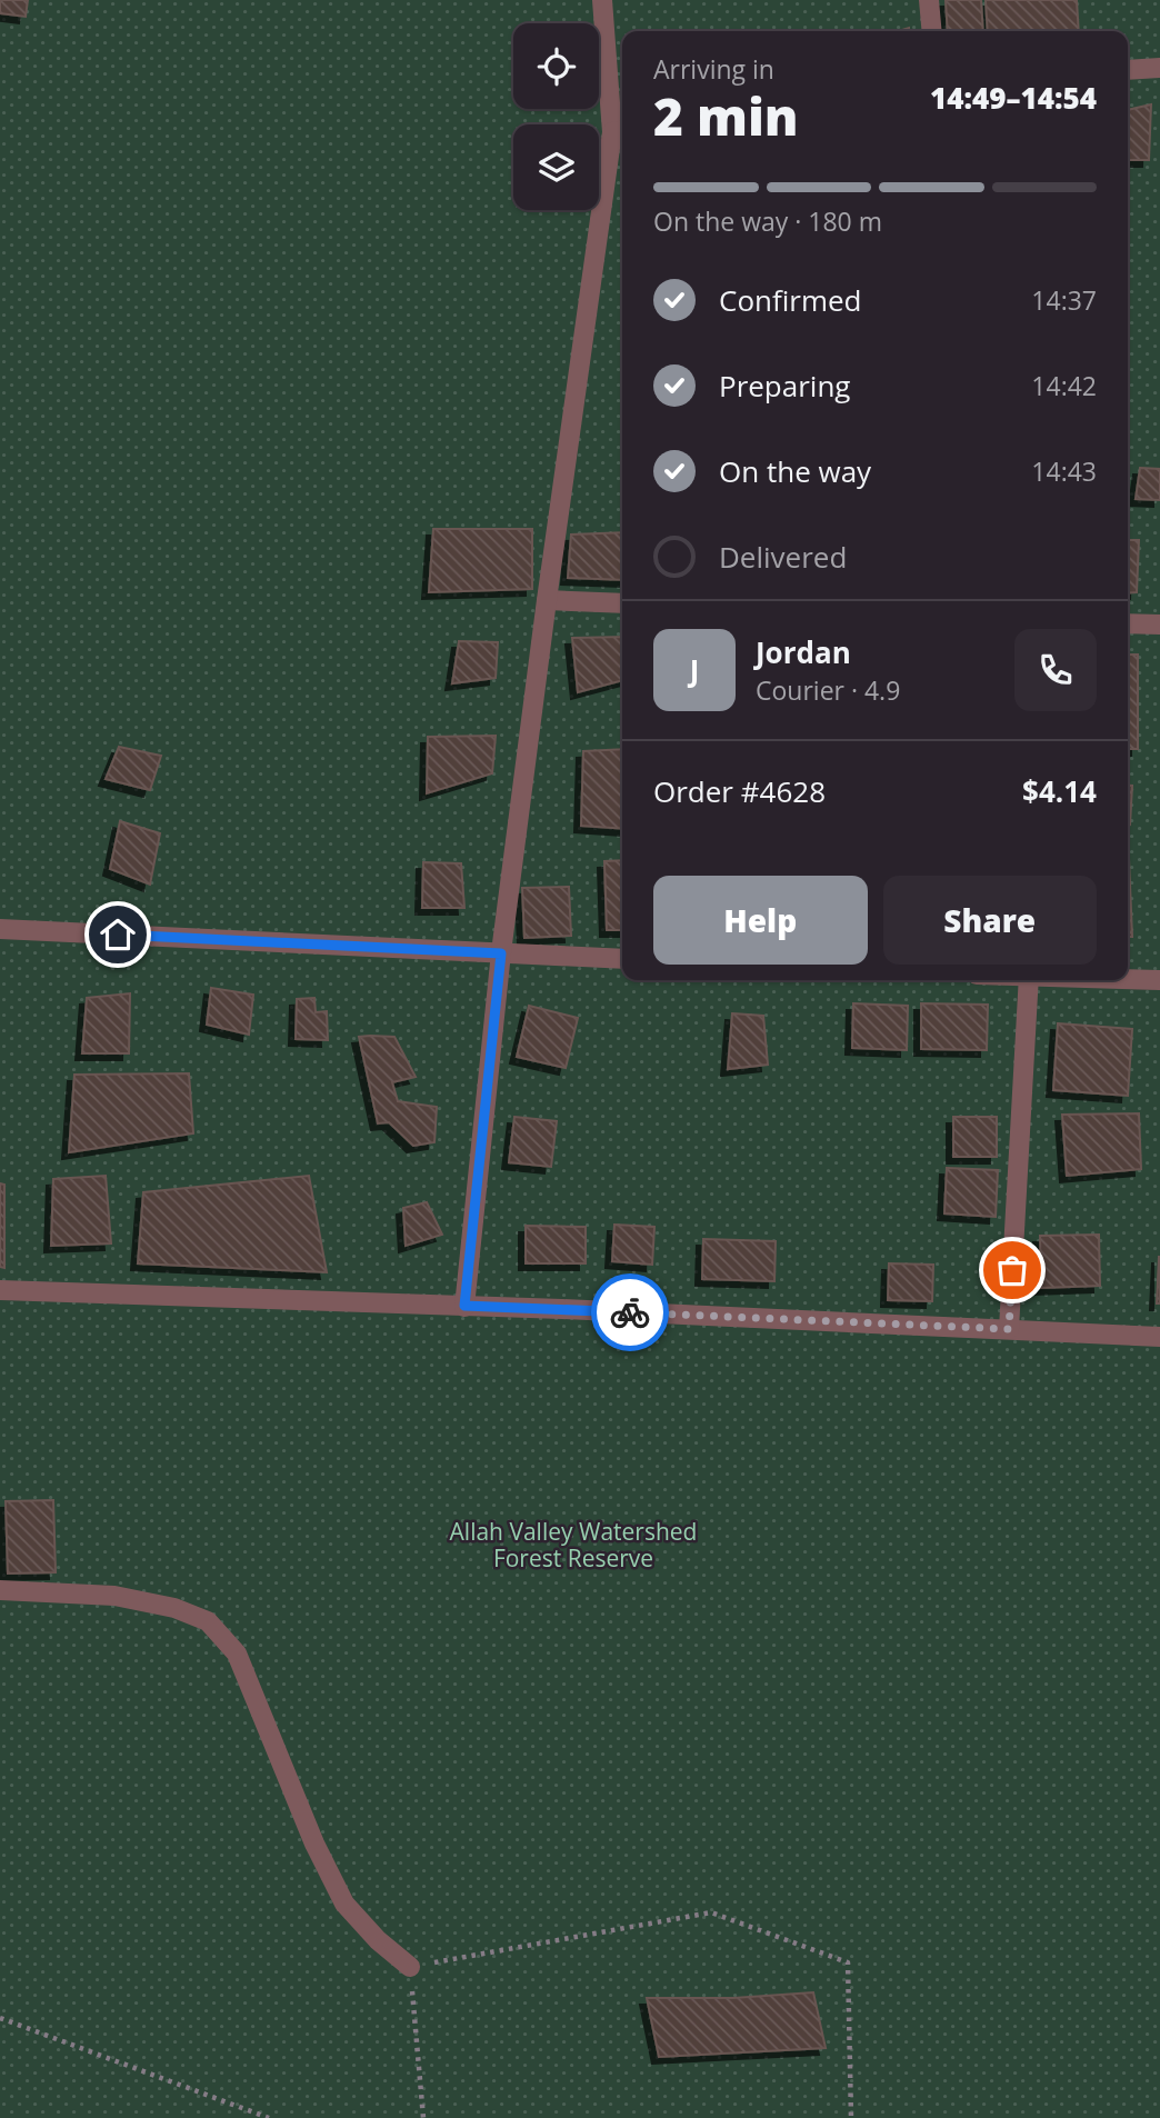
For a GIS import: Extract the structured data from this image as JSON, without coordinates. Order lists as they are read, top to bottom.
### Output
{
  "parks": ["Allah Valley Watershed Forest Reserve"],
  "page": {
    "heading": ["2 min", "Arriving in", "14:49–14:54"],
    "panel": [
      "Jordan",
      "Courier · 4.9",
      "Order #4628",
      "$4.14"
    ],
    "bar": "On the way · 180 m",
    "list": [
      ["Confirmed", "14:37"],
      ["Preparing", "14:42"],
      ["On the way", "14:43"],
      "Delivered"
    ],
    "round": "J",
    "buttons": ["Help", "Share"]
  }
}
